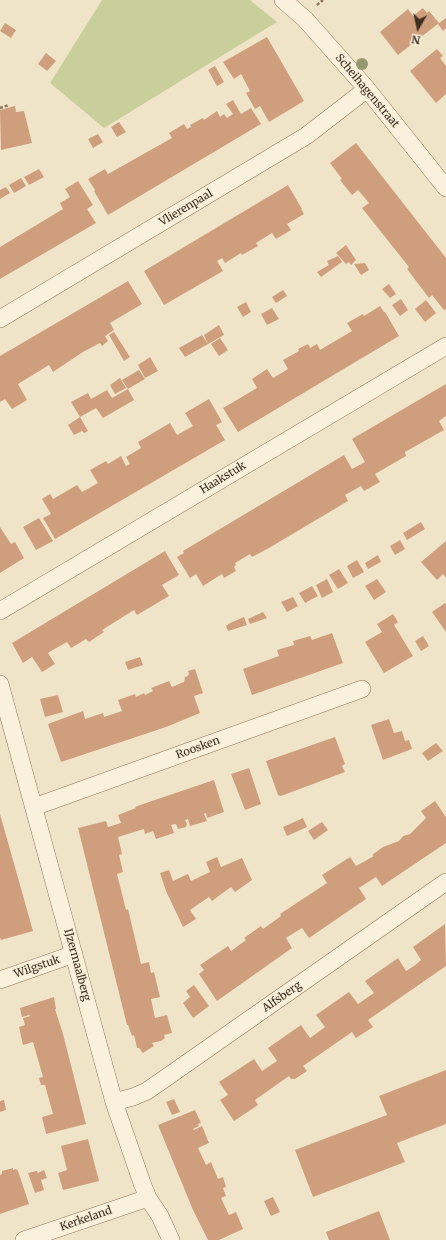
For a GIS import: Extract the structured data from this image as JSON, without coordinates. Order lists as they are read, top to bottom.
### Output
{
  "streets": {
    "street": [
      "Scheihagenstraat",
      "Vlierenpaal",
      "Haakstuk",
      "Roosken",
      "IJzermaalberg",
      "Wilgstuk",
      "Alfsberg",
      "Kerkeland"
    ]
  },
  "crossings": [
    ["Scheihagenstraat", "Vlierenpaal"],
    ["Roosken", "IJzermaalberg"],
    ["IJzermaalberg", "Wilgstuk"],
    ["IJzermaalberg", "Alfsberg"],
    ["IJzermaalberg", "Kerkeland"]
  ],
  "north": "bottom"
}
